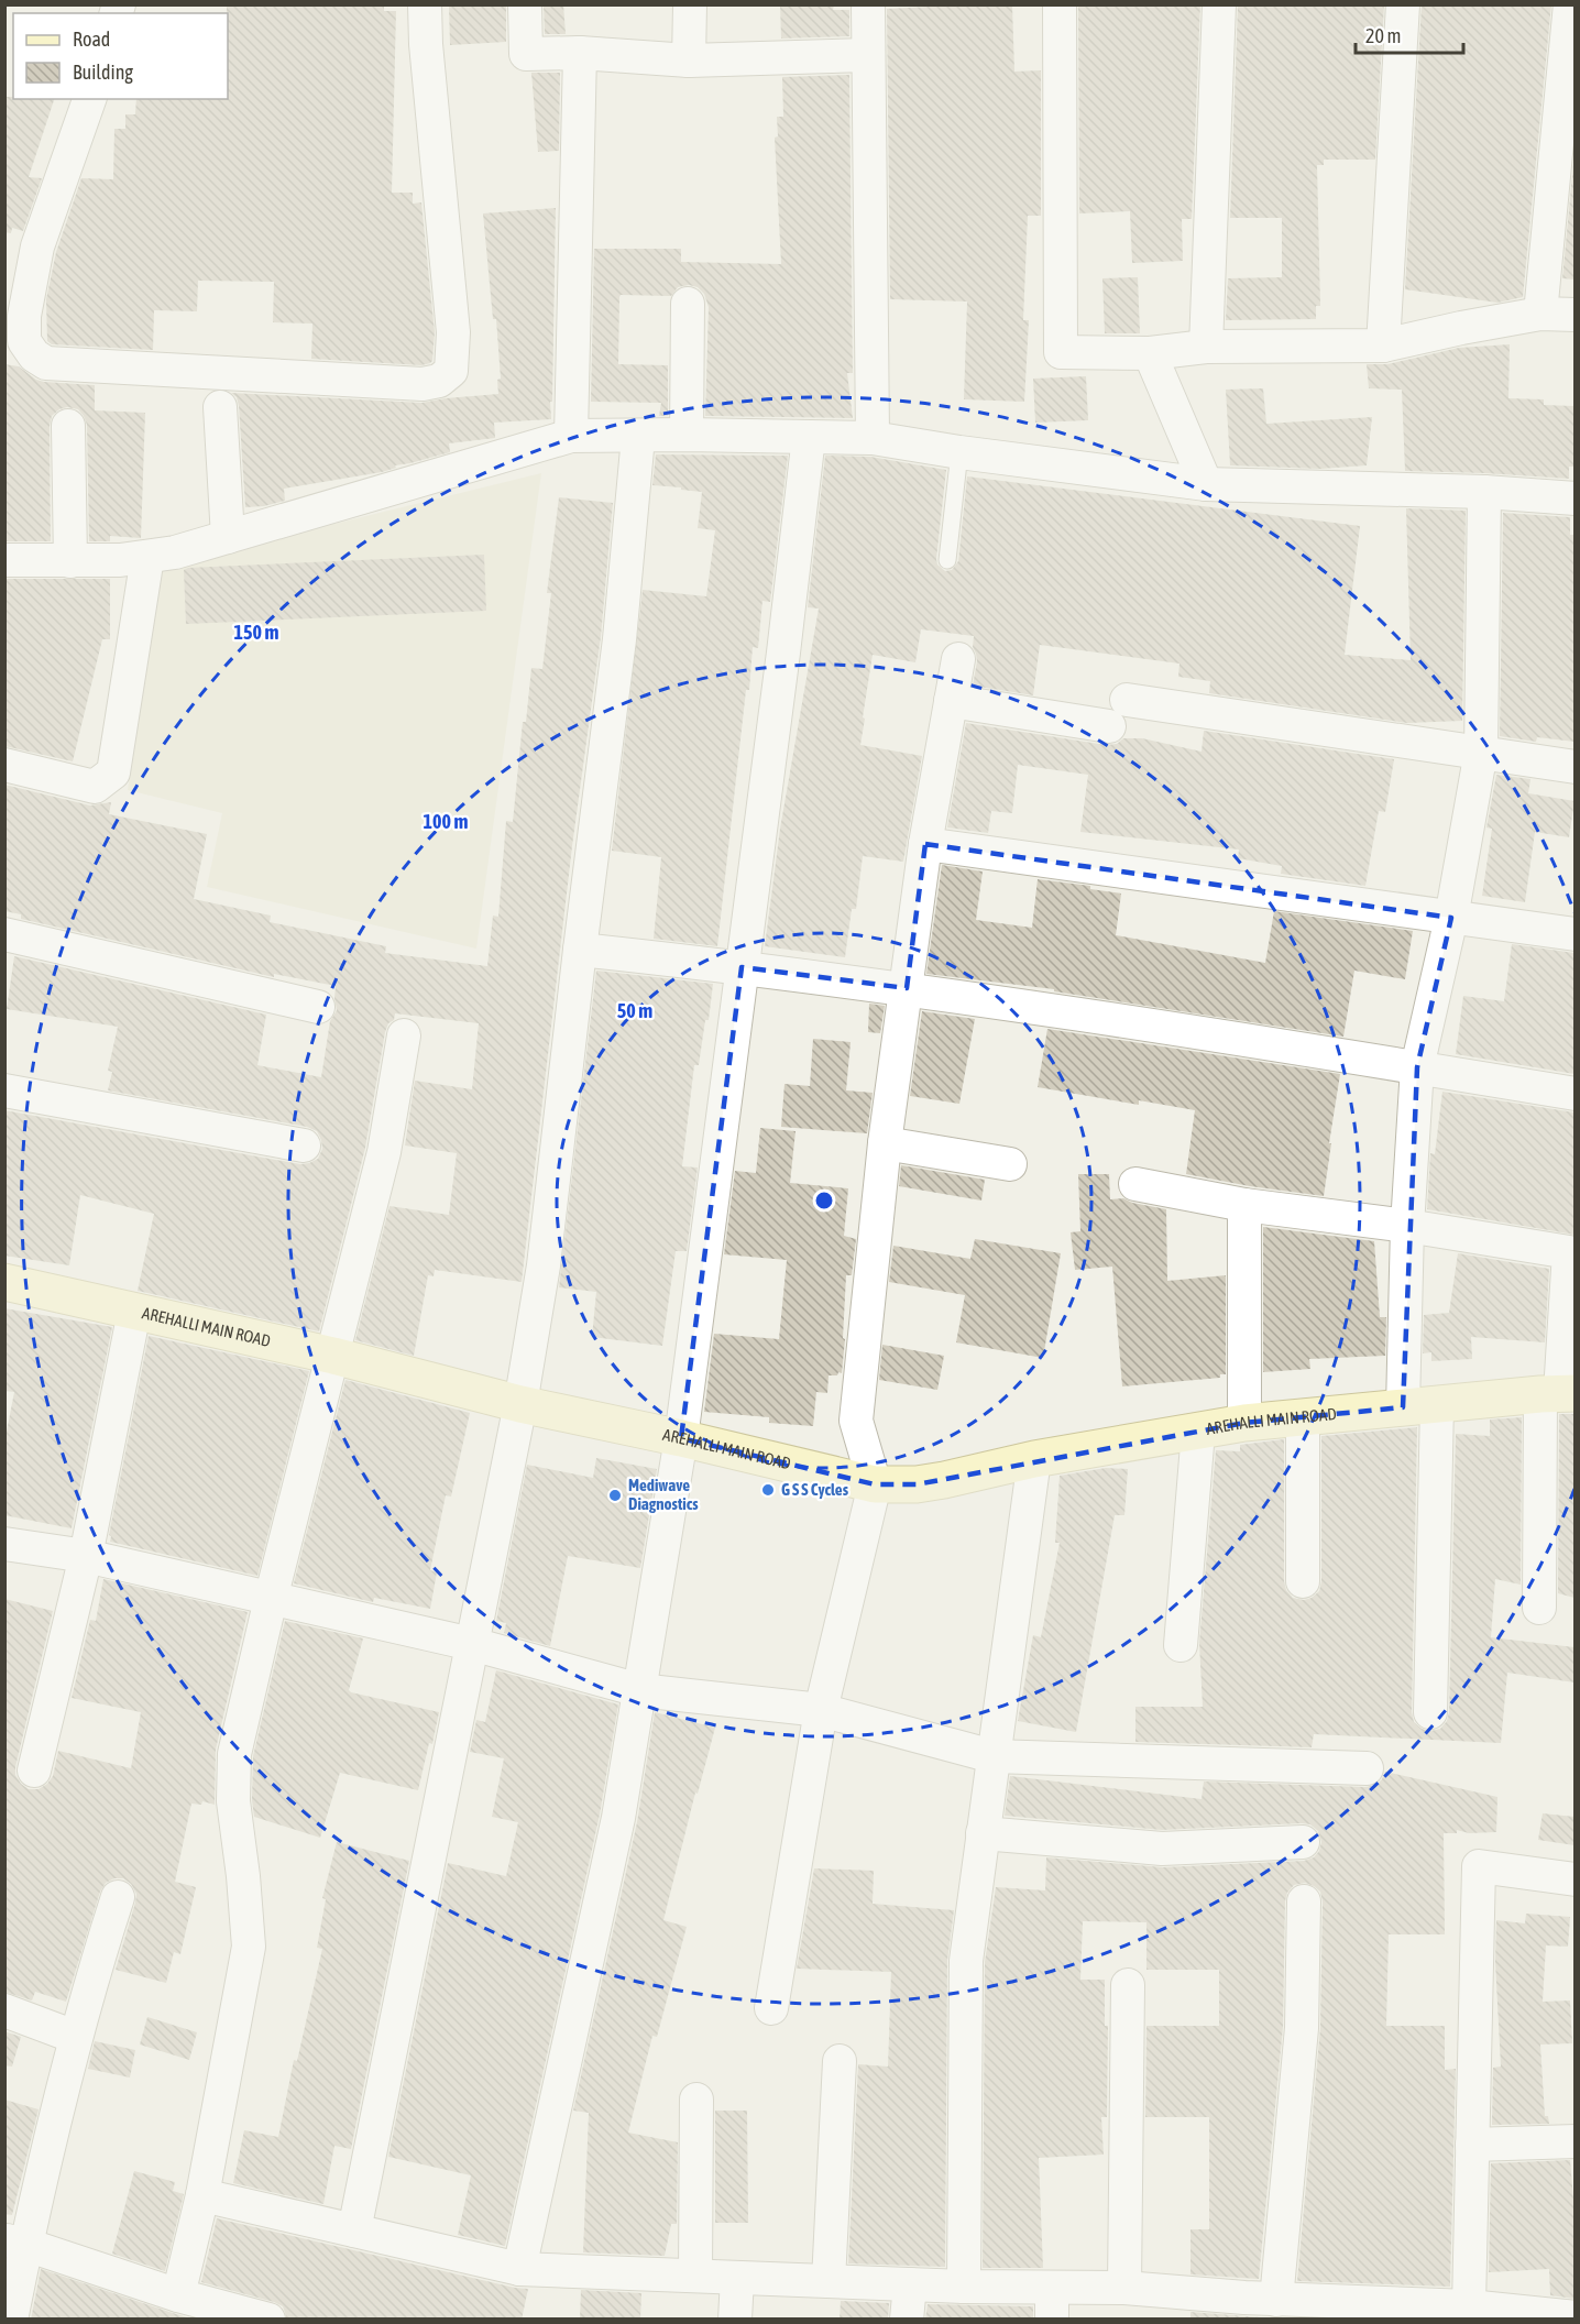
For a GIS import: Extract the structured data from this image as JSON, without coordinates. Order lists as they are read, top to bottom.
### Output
{
  "streets": {
    "street": ["AREHALLI MAIN ROAD"]
  },
  "places": ["G S S Cycles", "Mediwave Diagnostics"],
  "legend": ["Road", "Building"],
  "scale_bar": "20 m",
  "rings": ["150 m", "100 m", "50 m"]
}
